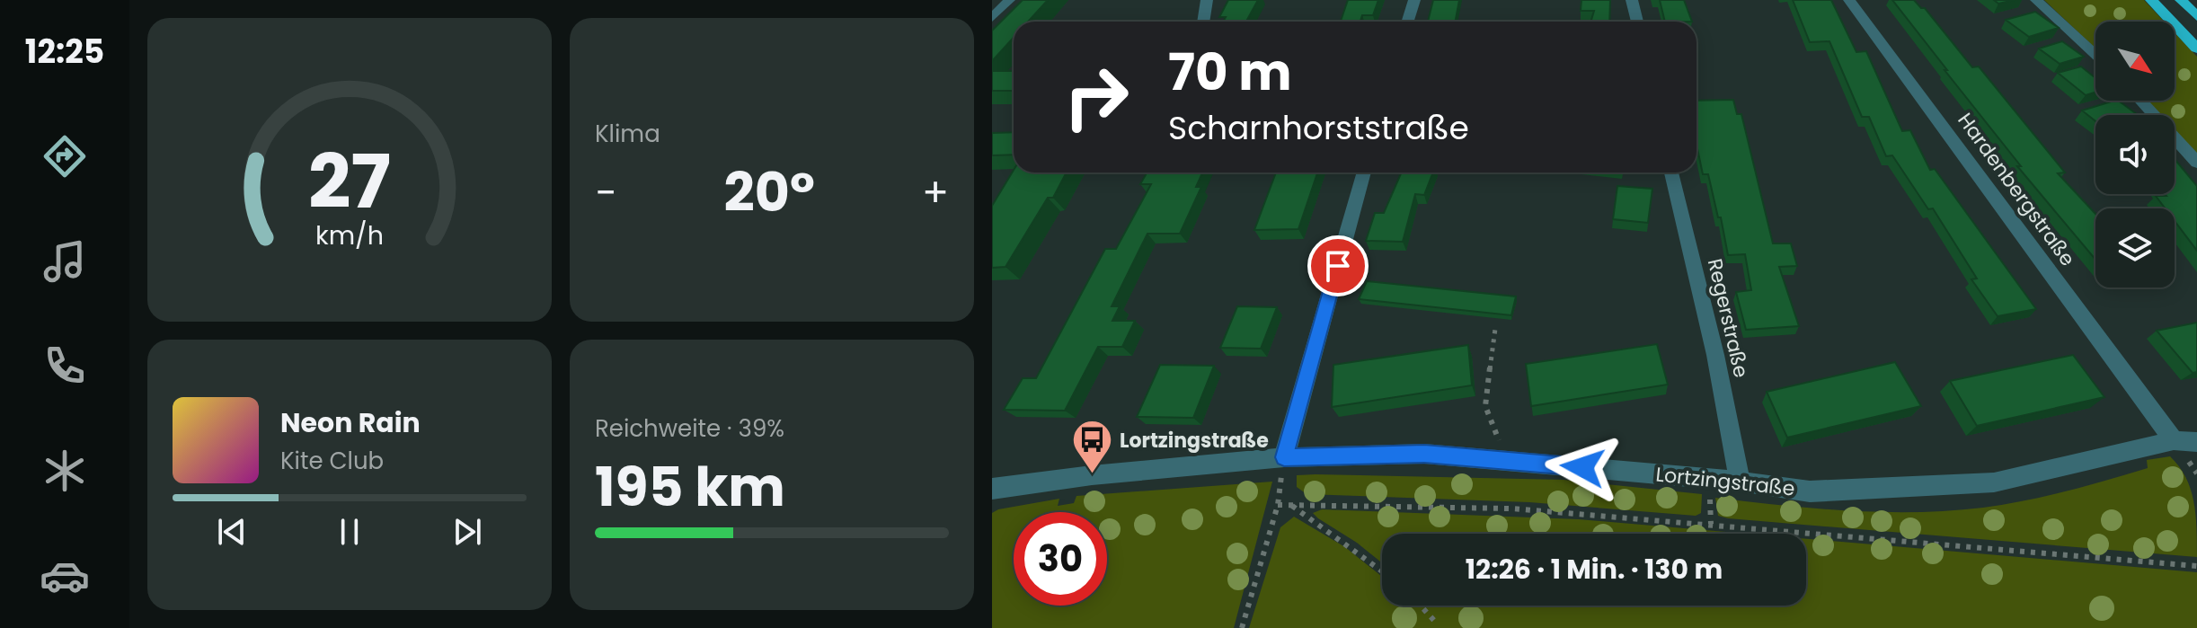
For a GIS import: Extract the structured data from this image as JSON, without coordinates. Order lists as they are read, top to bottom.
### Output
{
  "streets": {
    "street": ["Hardenbergstraße", "Regerstraße", "Lortzingstraße"]
  },
  "crossings": [
    ["Hardenbergstraße", "Lortzingstraße"],
    ["Regerstraße", "Lortzingstraße"]
  ],
  "places": {
    "bus stop": ["Lortzingstraße"]
  },
  "north": "bottom right",
  "page": {
    "tabs": "12:25",
    "tile": [
      "Klima",
      ["Reichweite · 39%", "195 km"]
    ],
    "turn": ["70 m", "Scharnhorststraße"],
    "heat": ["−", "20°", "+"],
    "song": ["Neon Rain", "Kite Club"],
    "limit": "30",
    "trip": "12:26 · 1 Min. · 130 m",
    "gauge": ["27", "km/h"]
  }
}
